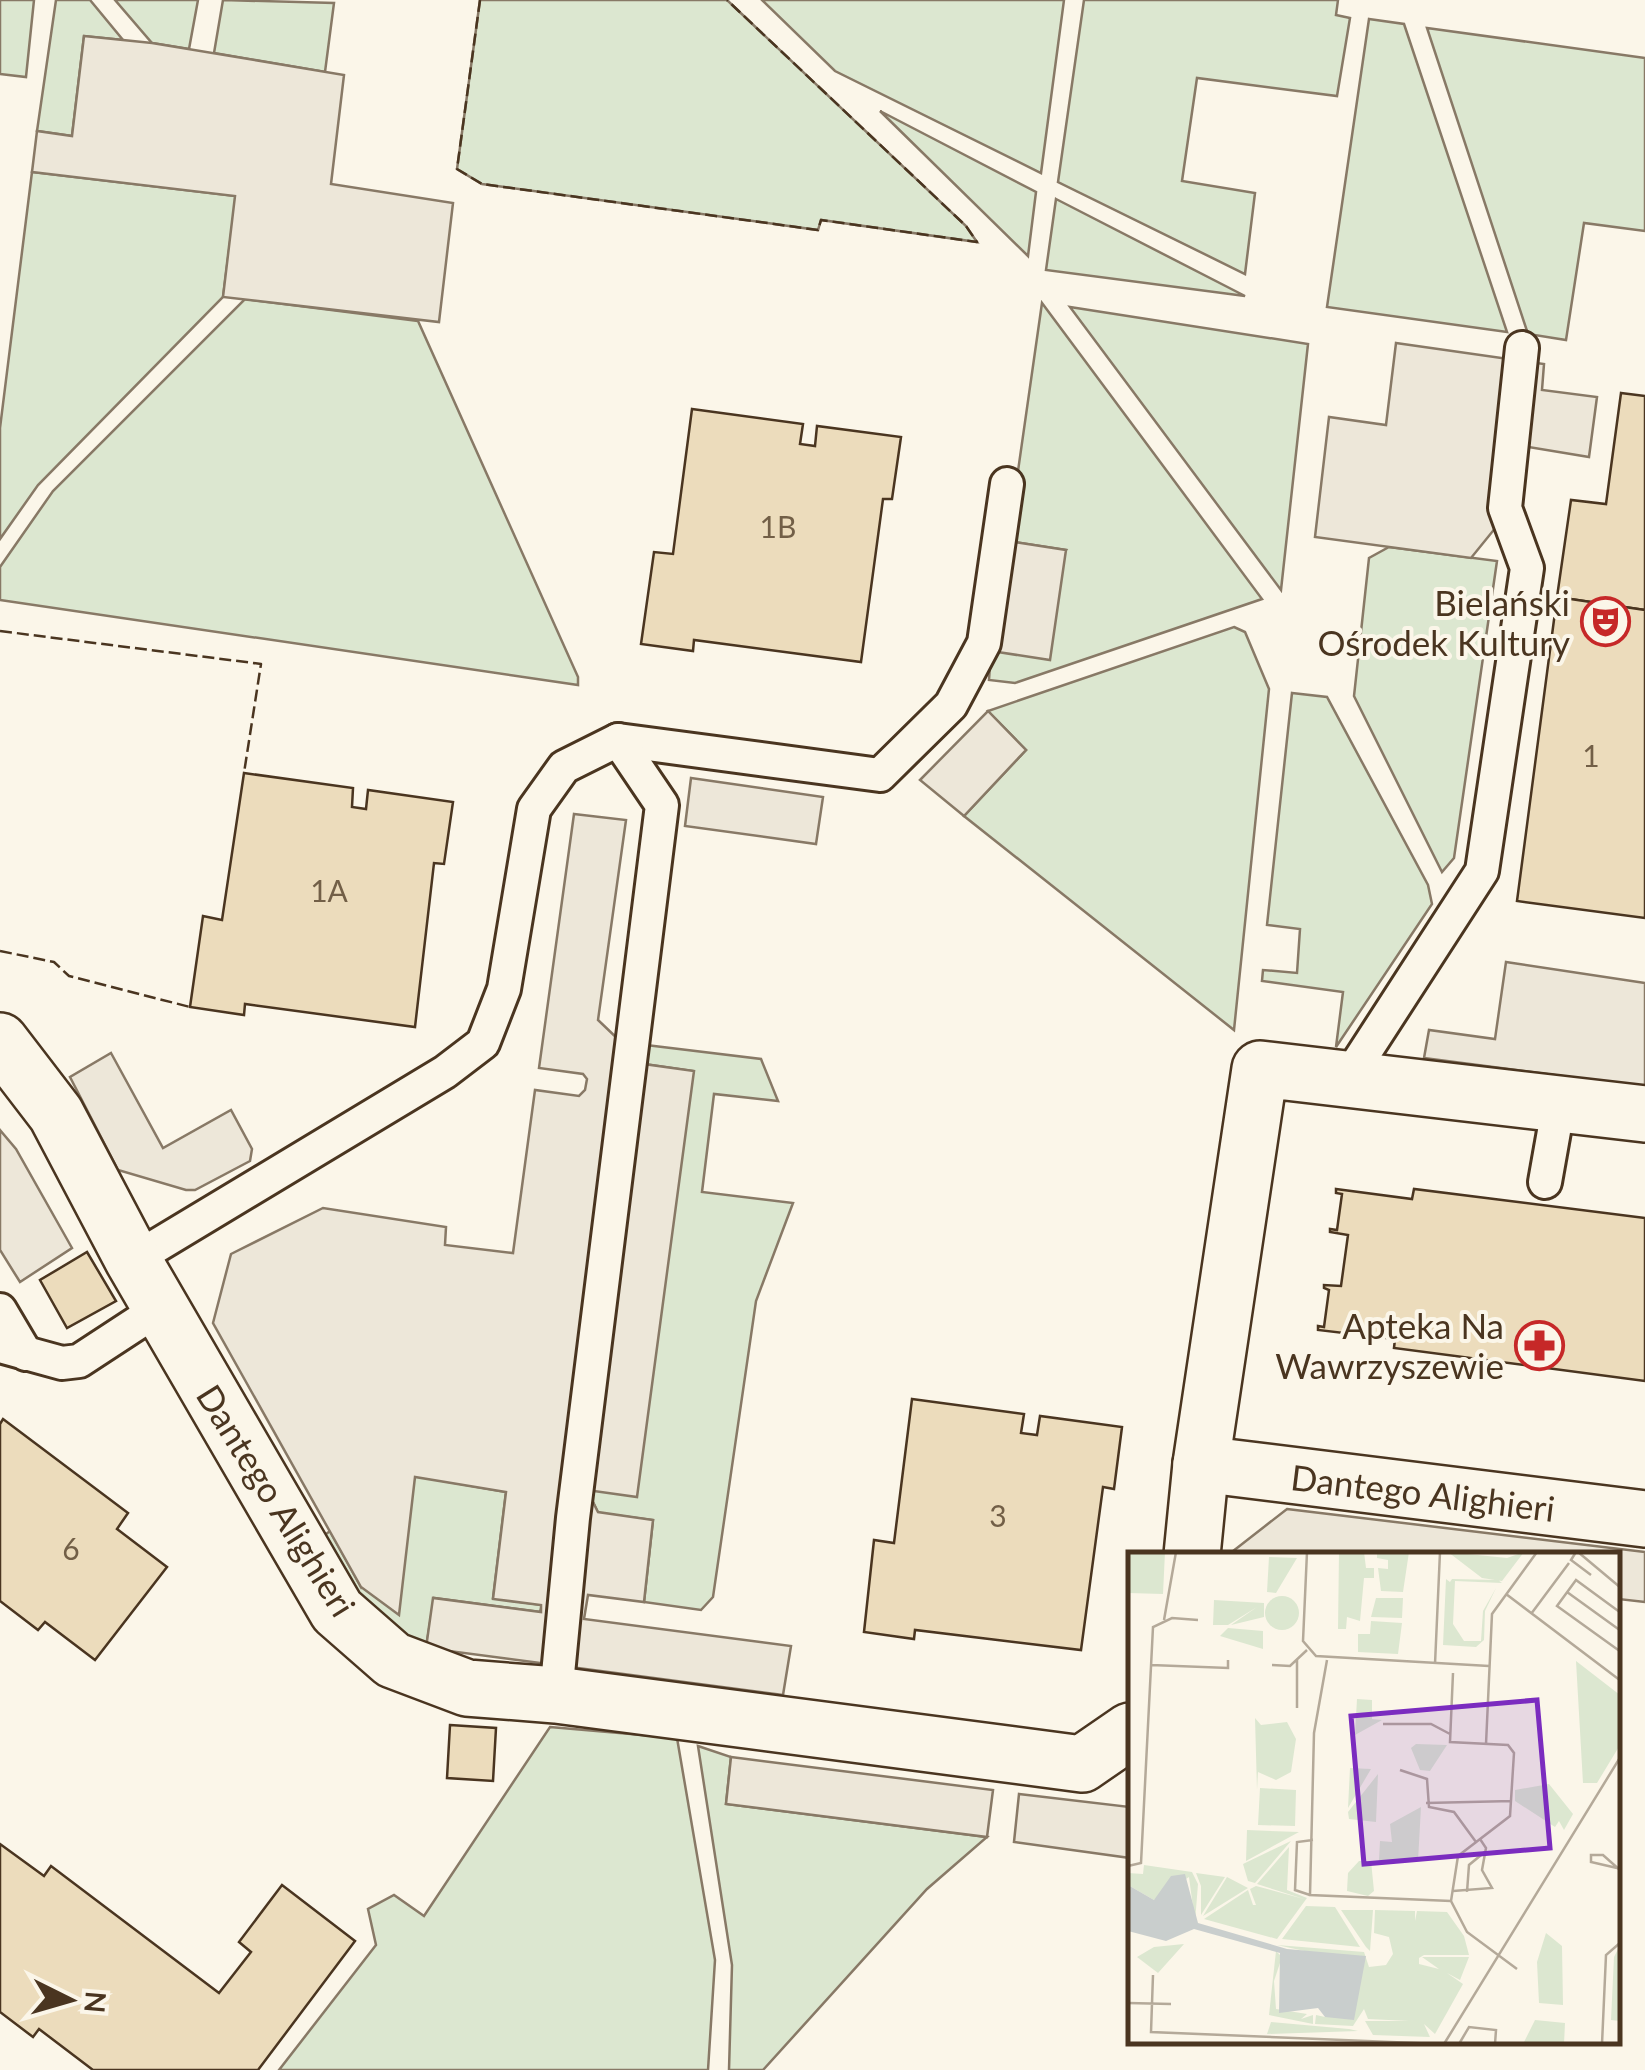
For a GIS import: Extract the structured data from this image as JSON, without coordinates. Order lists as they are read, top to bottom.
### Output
{
  "streets": {
    "street": ["Dantego Alighieri"]
  },
  "places": {
    "theatre": ["Bielański Ośrodek Kultury"],
    "pharmacy": ["Apteka Na Wawrzyszewie"]
  },
  "house_numbers": [
    "1B",
    "1",
    "1A",
    "3",
    "6"
  ],
  "north": "right"
}
